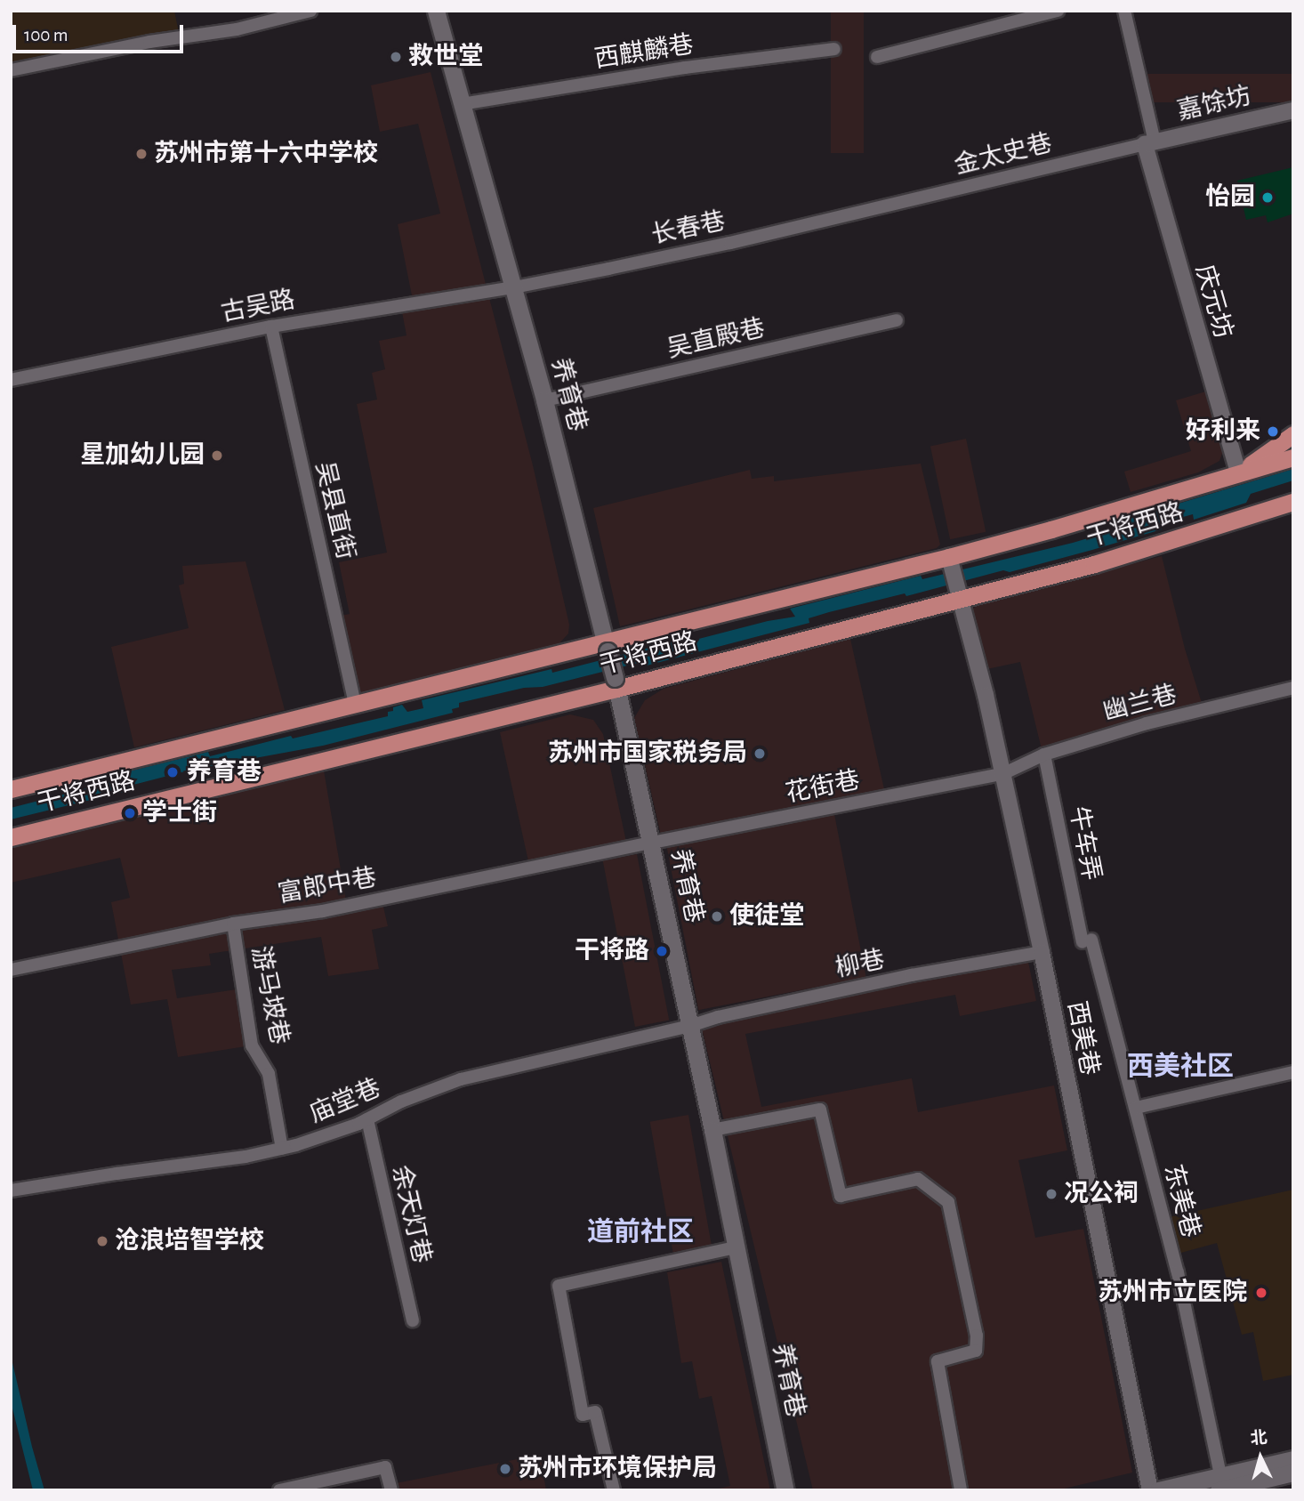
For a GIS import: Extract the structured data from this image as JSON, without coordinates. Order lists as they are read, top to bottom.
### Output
{
  "streets": {
    "main road": ["养育巷", "干将西路"],
    "street": [
      "西麒麟巷",
      "嘉馀坊",
      "金太史巷",
      "长春巷",
      "庆元坊",
      "古吴路",
      "吴直殿巷",
      "吴县直街",
      "幽兰巷",
      "花街巷",
      "牛车弄",
      "富郎中巷",
      "柳巷",
      "游马坡巷",
      "西美巷",
      "庙堂巷",
      "东美巷",
      "余天灯巷"
    ]
  },
  "crossings": [
    ["西麒麟巷", "养育巷"],
    ["嘉馀坊", "金太史巷"],
    ["嘉馀坊", "庆元坊"],
    ["金太史巷", "长春巷"],
    ["金太史巷", "庆元坊"],
    ["长春巷", "古吴路"],
    ["长春巷", "养育巷"],
    ["庆元坊", "干将西路"],
    ["古吴路", "养育巷"],
    ["古吴路", "吴县直街"],
    ["吴直殿巷", "养育巷"],
    ["养育巷", "干将西路"],
    ["养育巷", "花街巷"],
    ["养育巷", "富郎中巷"],
    ["养育巷", "柳巷"],
    ["养育巷", "庙堂巷"],
    ["吴县直街", "干将西路"],
    ["干将西路", "西美巷"],
    ["幽兰巷", "花街巷"],
    ["幽兰巷", "牛车弄"],
    ["幽兰巷", "西美巷"],
    ["花街巷", "富郎中巷"],
    ["花街巷", "西美巷"],
    ["牛车弄", "东美巷"],
    ["富郎中巷", "游马坡巷"],
    ["柳巷", "西美巷"],
    ["柳巷", "庙堂巷"],
    ["游马坡巷", "庙堂巷"],
    ["庙堂巷", "余天灯巷"]
  ],
  "districts": ["西美社区", "道前社区"],
  "places": [
    "救世堂",
    "苏州市第十六中学校",
    "怡园",
    "好利来",
    "星加幼儿园",
    "苏州市国家税务局",
    "养育巷",
    "学士街",
    "使徒堂",
    "干将路",
    "况公祠",
    "沧浪培智学校",
    "苏州市立医院",
    "苏州市环境保护局"
  ],
  "scale_bar": "100 m",
  "north": "top"
}
